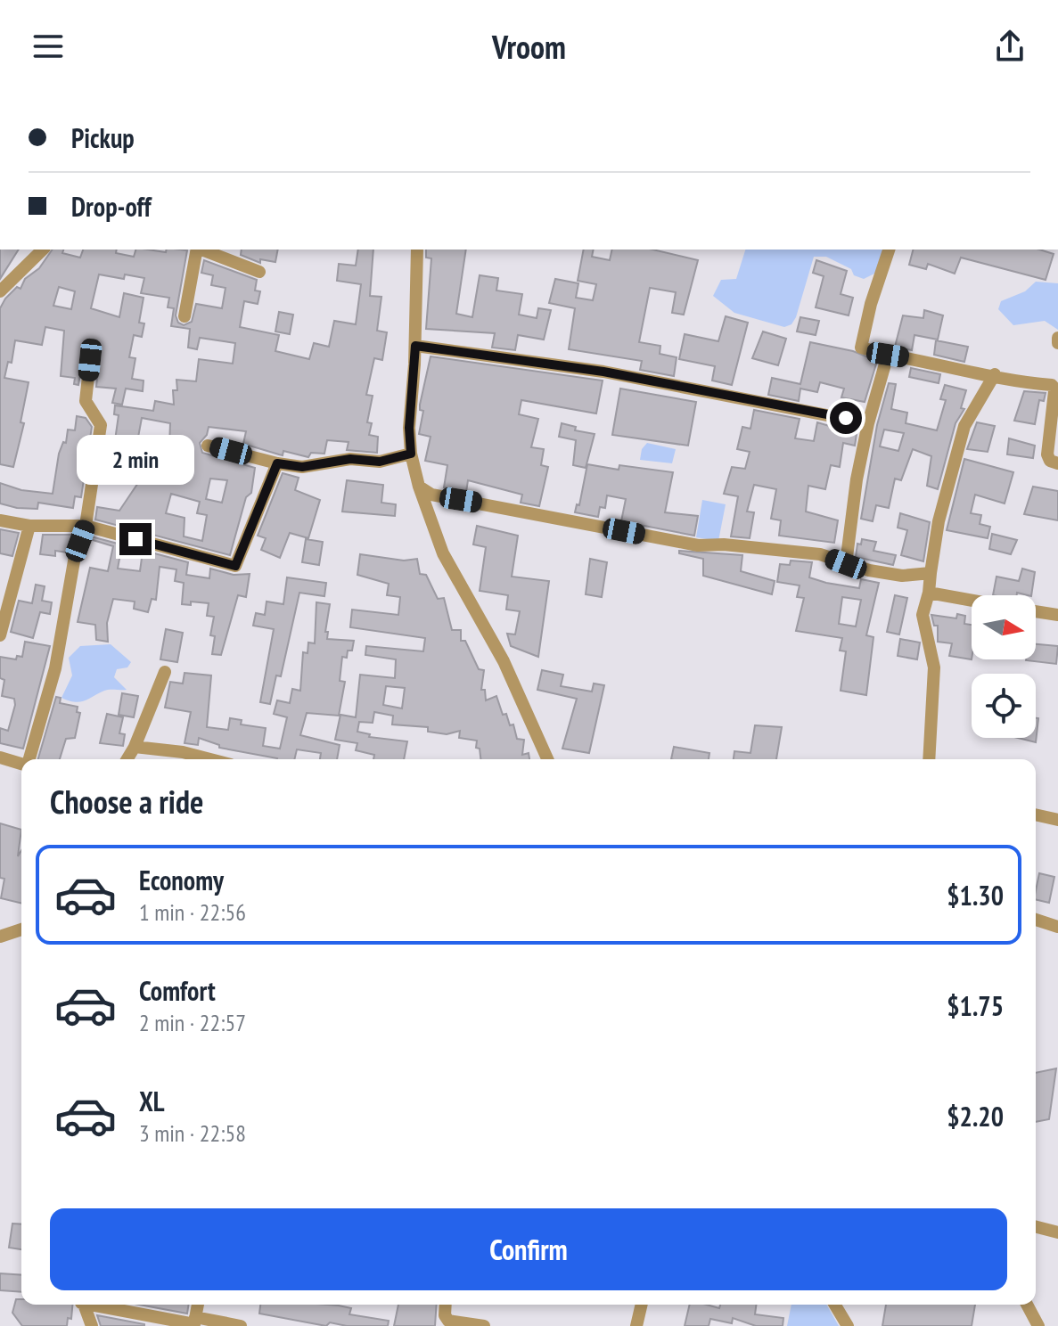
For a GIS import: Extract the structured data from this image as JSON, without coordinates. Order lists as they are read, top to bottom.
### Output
{
  "north": "right",
  "page": {
    "header": "Vroom",
    "banner": ["Pickup", "Drop-off"],
    "bubble": "2 min",
    "heading": "Choose a ride",
    "list": [
      {
        "name": "Economy",
        "note": "1 min · 22:56",
        "value": "$1.30"
      },
      {
        "name": "Comfort",
        "note": "2 min · 22:57",
        "value": "$1.75"
      },
      {
        "name": "XL",
        "note": "3 min · 22:58",
        "value": "$2.20"
      }
    ],
    "buttons": "Confirm"
  }
}
